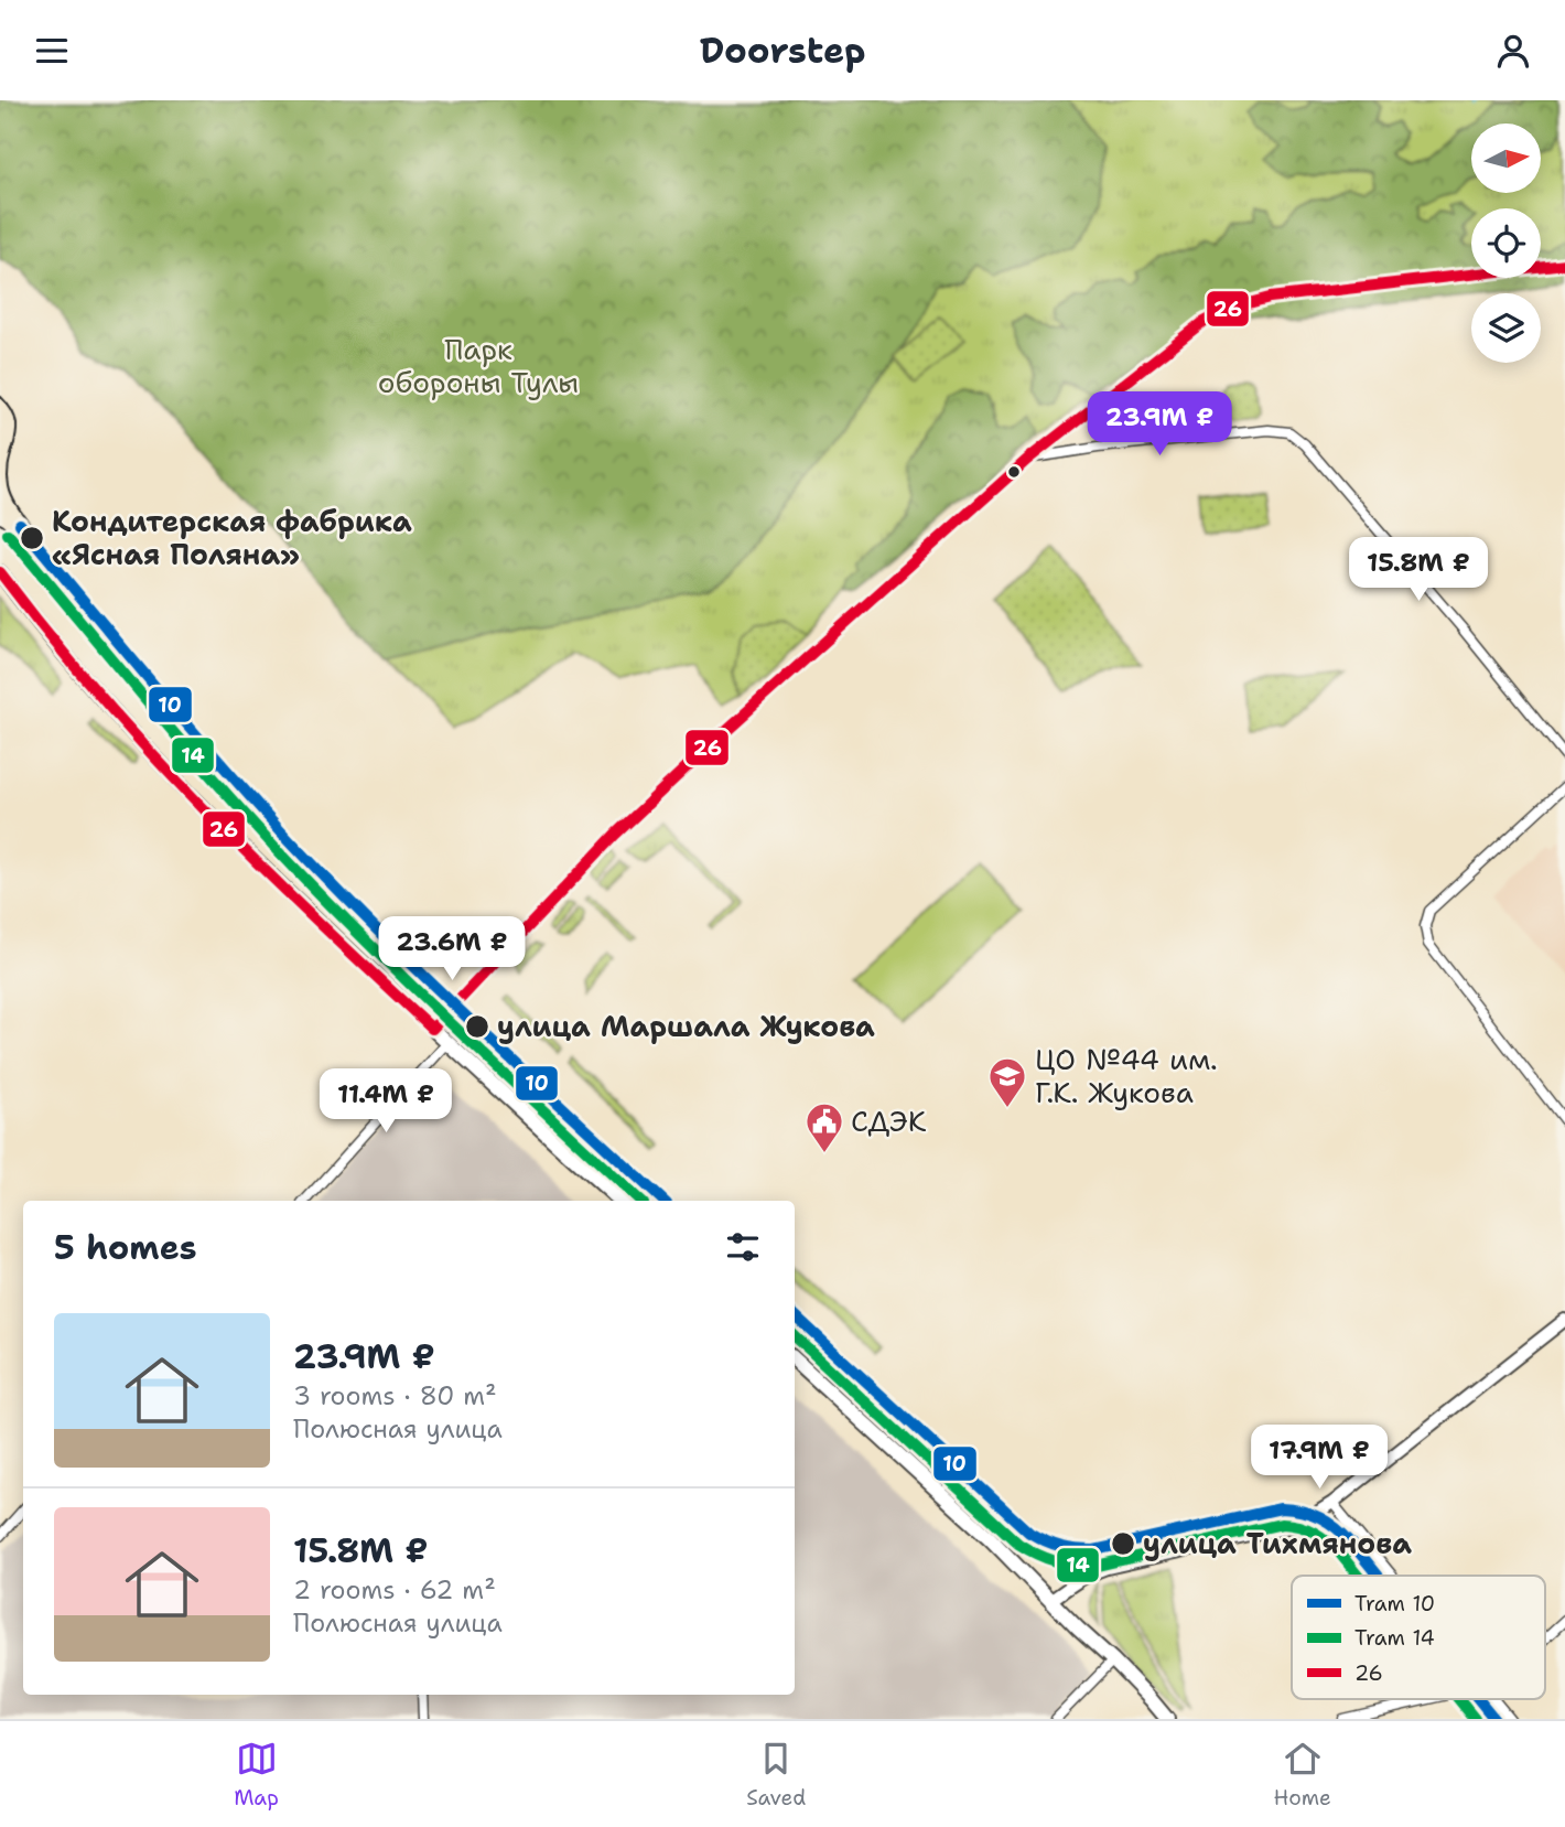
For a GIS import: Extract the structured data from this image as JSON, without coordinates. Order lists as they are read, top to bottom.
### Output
{
  "parks": ["Парк обороны Тулы"],
  "places": {
    "other": ["Кондитерская фабрика «Ясная Поляна»", "улица Маршала Жукова", "улица Тихмянова"],
    "school or university": ["ЦО №44 им. Г.К. Жукова"],
    "public building": ["СДЭК"]
  },
  "lines": ["transit line 26", "tram line 10", "tram line 14"],
  "legend": ["Tram 10", "Tram 14", "26"],
  "north": "right",
  "page": {
    "header": "Doorstep",
    "price": [
      "23.9M ₽",
      "15.8M ₽",
      "23.6M ₽",
      "11.4M ₽",
      "17.9M ₽"
    ],
    "heading": "5 homes",
    "list": [
      {
        "name": "23.9M ₽",
        "note": "3 rooms · 80 m² · Полюсная улица"
      },
      {
        "name": "15.8M ₽",
        "note": "2 rooms · 62 m² · Полюсная улица"
      }
    ],
    "tabs": ["Map", "Saved", "Home"]
  }
}
